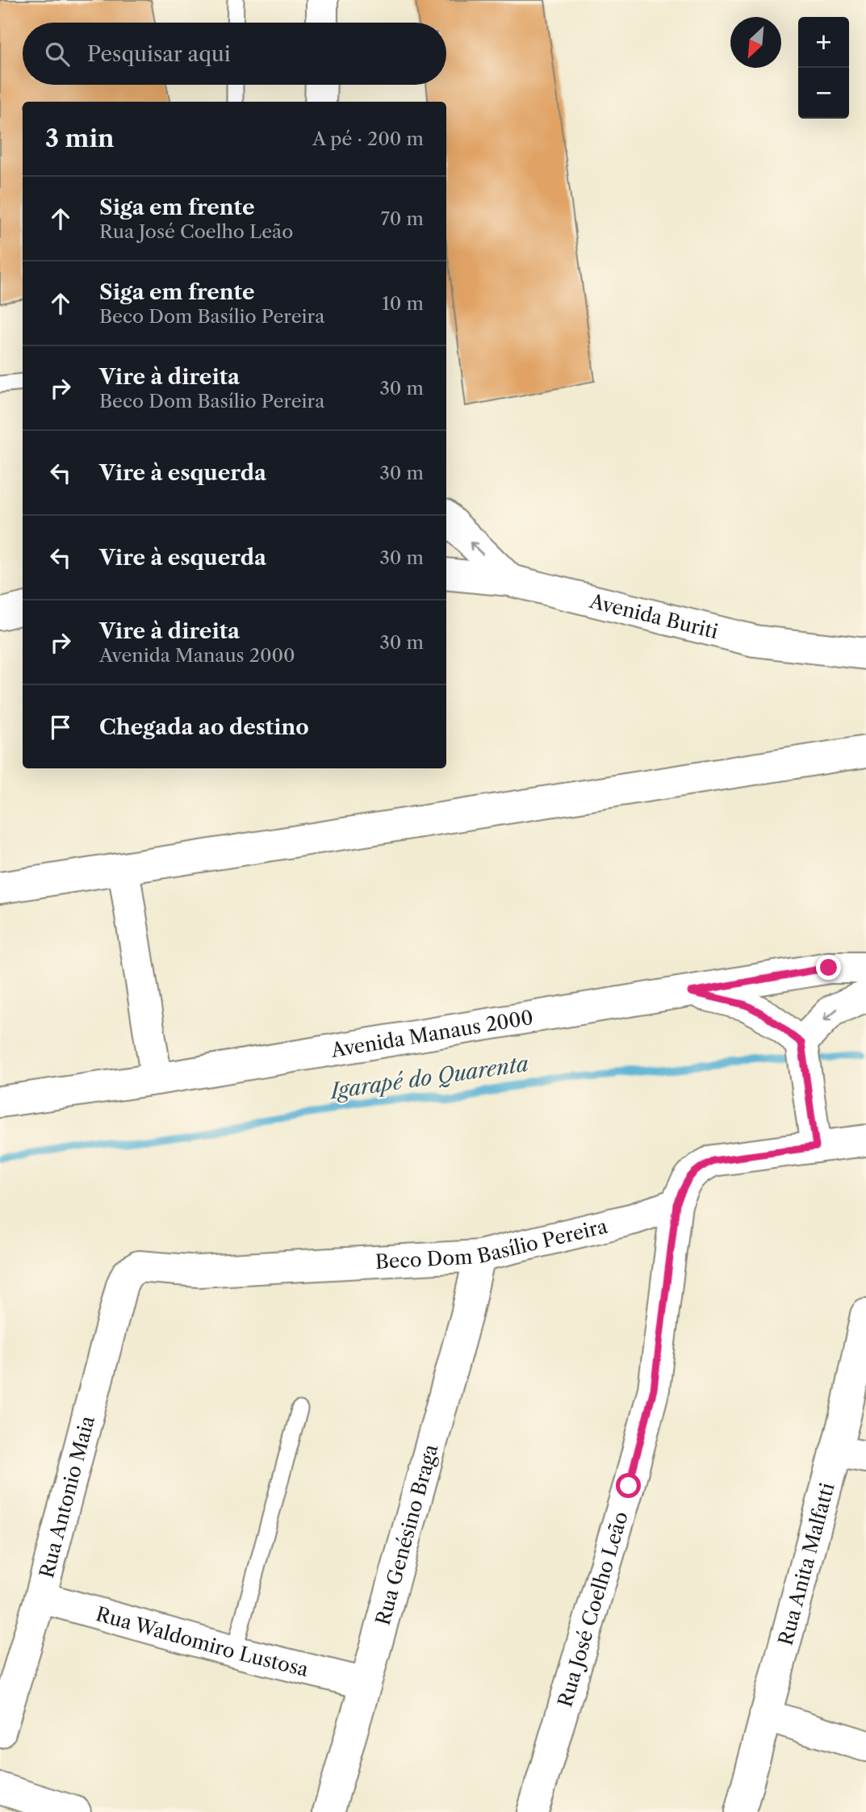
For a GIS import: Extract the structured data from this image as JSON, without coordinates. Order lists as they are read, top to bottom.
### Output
{
  "streets": {
    "street": [
      "Avenida Buriti",
      "Avenida Manaus 2000",
      "Beco Dom Basílio Pereira",
      "Rua Antonio Maia",
      "Rua Genésino Braga",
      "Rua Anita Malfatti",
      "Rua José Coelho Leão",
      "Rua Waldomiro Lustosa"
    ]
  },
  "crossings": [
    ["Beco Dom Basílio Pereira", "Rua Antonio Maia"],
    ["Beco Dom Basílio Pereira", "Rua Genésino Braga"],
    ["Beco Dom Basílio Pereira", "Rua José Coelho Leão"],
    ["Rua Antonio Maia", "Rua Waldomiro Lustosa"],
    ["Rua Genésino Braga", "Rua Waldomiro Lustosa"]
  ],
  "water": ["Igarapé do Quarenta"],
  "north": "bottom left",
  "page": {
    "map_buttons": ["+", "−"],
    "search": "Pesquisar aqui",
    "heading": ["3 min", "A pé · 200 m"],
    "list": [
      ["Siga em frente", "Rua José Coelho Leão", "70 m"],
      ["Siga em frente", "Beco Dom Basílio Pereira", "10 m"],
      ["Vire à direita", "Beco Dom Basílio Pereira", "30 m"],
      ["Vire à esquerda", "30 m"],
      ["Vire à esquerda", "30 m"],
      ["Vire à direita", "Avenida Manaus 2000", "30 m"],
      "Chegada ao destino"
    ]
  }
}
